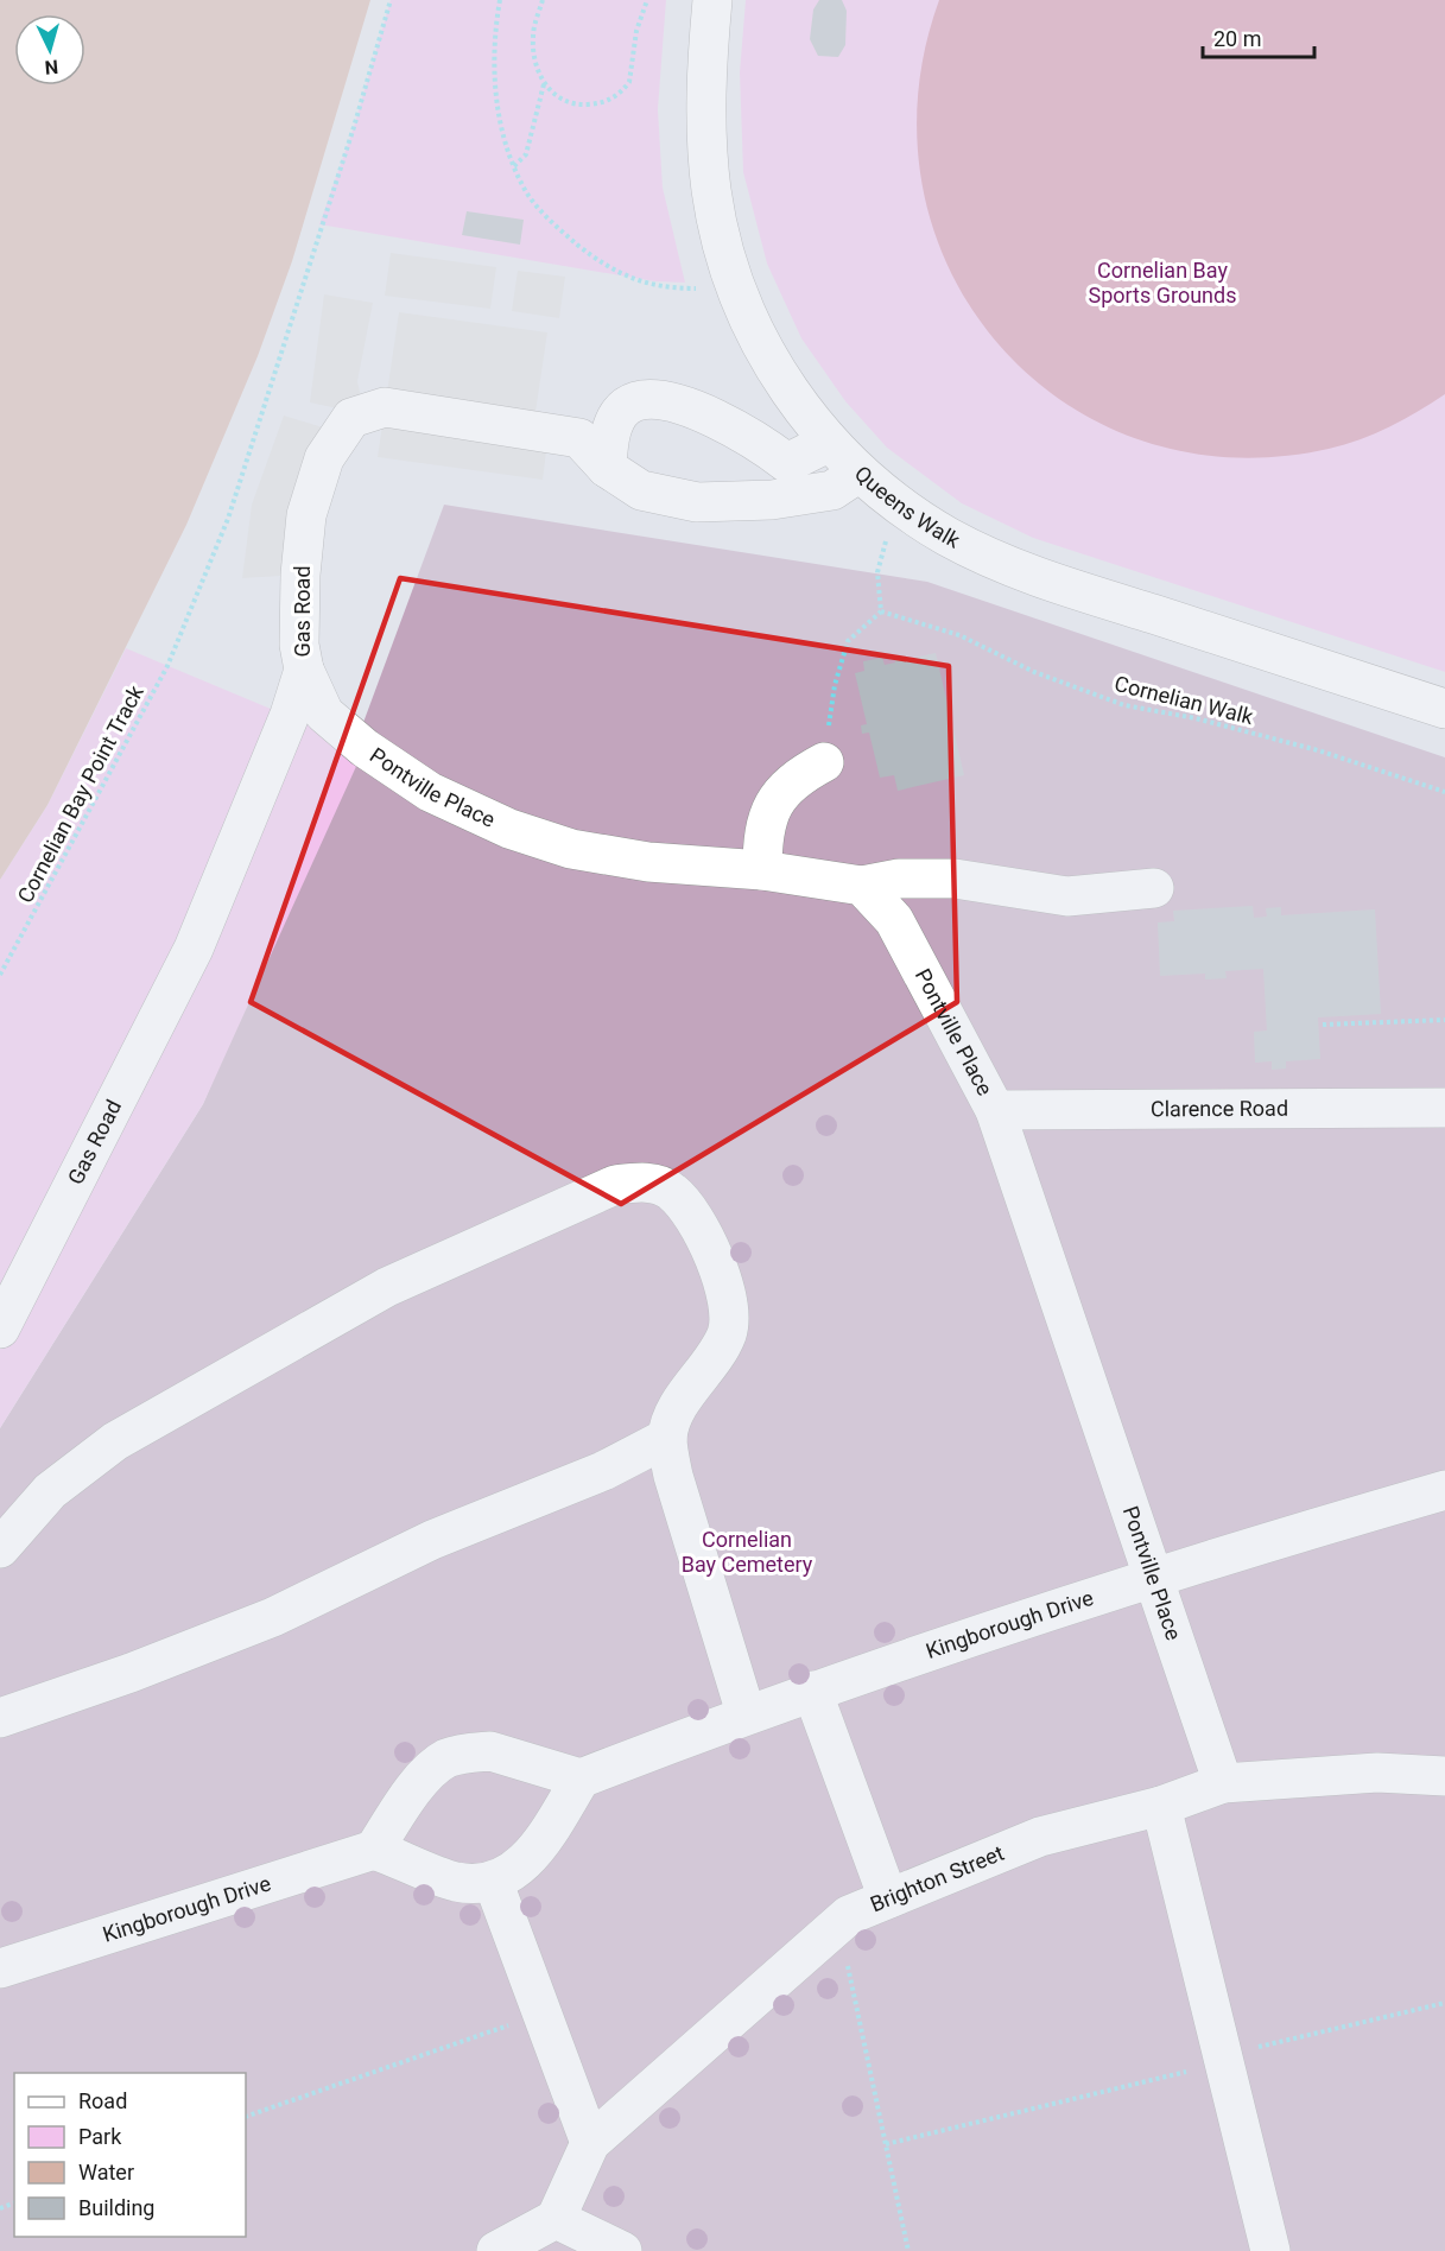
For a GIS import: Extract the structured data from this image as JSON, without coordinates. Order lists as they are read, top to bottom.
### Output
{
  "streets": {
    "street": [
      "Queens Walk",
      "Gas Road",
      "Pontville Place",
      "Clarence Road",
      "Kingborough Drive",
      "Brighton Street"
    ],
    "path": ["Cornelian Walk", "Cornelian Bay Point Track"]
  },
  "crossings": [
    ["Queens Walk", "Gas Road"],
    ["Gas Road", "Pontville Place"],
    ["Pontville Place", "Clarence Road"],
    ["Pontville Place", "Kingborough Drive"],
    ["Pontville Place", "Brighton Street"]
  ],
  "parks": ["Cornelian Bay Sports Grounds", "Cornelian Bay Cemetery"],
  "legend": [
    "Road",
    "Park",
    "Water",
    "Building"
  ],
  "scale_bar": "20 m",
  "north": "bottom"
}
